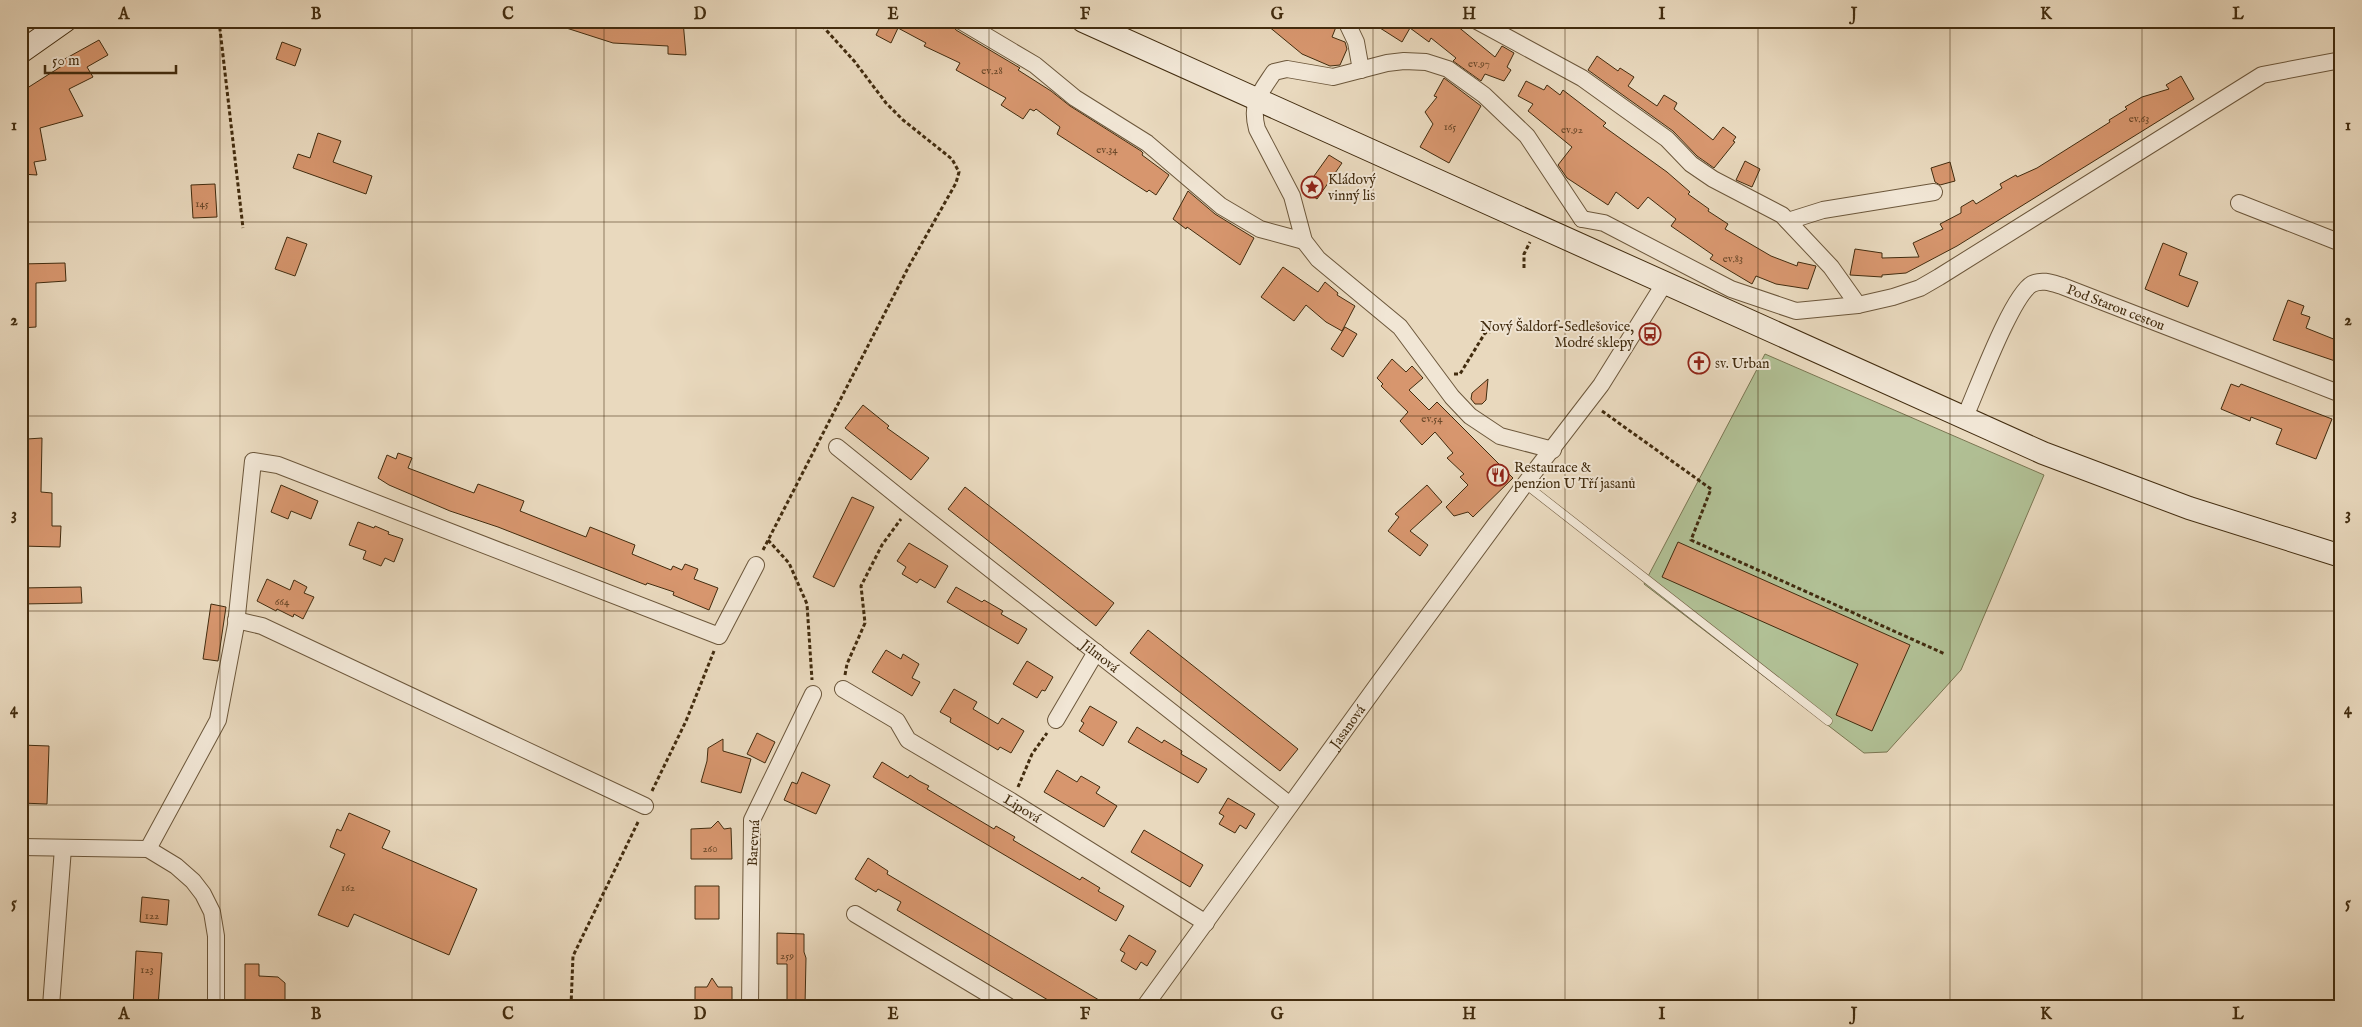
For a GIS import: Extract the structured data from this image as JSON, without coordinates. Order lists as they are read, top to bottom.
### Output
{
  "streets": {
    "street": [
      "Pod Starou cestou",
      "Jilmová",
      "Jasanová",
      "Lipová",
      "Barevná"
    ]
  },
  "crossings": [
    ["Jilmová", "Jasanová"],
    ["Jasanová", "Lipová"]
  ],
  "places": {
    "place": ["Kládový vinný lis"],
    "bus stop": ["Nový Šaldorf-Sedlešovice, Modré sklepy"],
    "church": ["sv. Urban"],
    "restaurant": ["Restaurace & penzion U Tří jasanů"]
  },
  "house_numbers": [
    "ev.97",
    "ev.28",
    "ev.63",
    "165",
    "ev.92",
    "ev.34",
    "145",
    "ev.83",
    "ev.54",
    "664",
    "260",
    "162",
    "122",
    "259",
    "123"
  ],
  "scale_bar": "50 m",
  "grid": {
    "columns": [
      "A",
      "B",
      "C",
      "D",
      "E",
      "F",
      "G",
      "H",
      "I",
      "J",
      "K",
      "L"
    ],
    "rows": [
      "1",
      "2",
      "3",
      "4",
      "5"
    ]
  }
}
